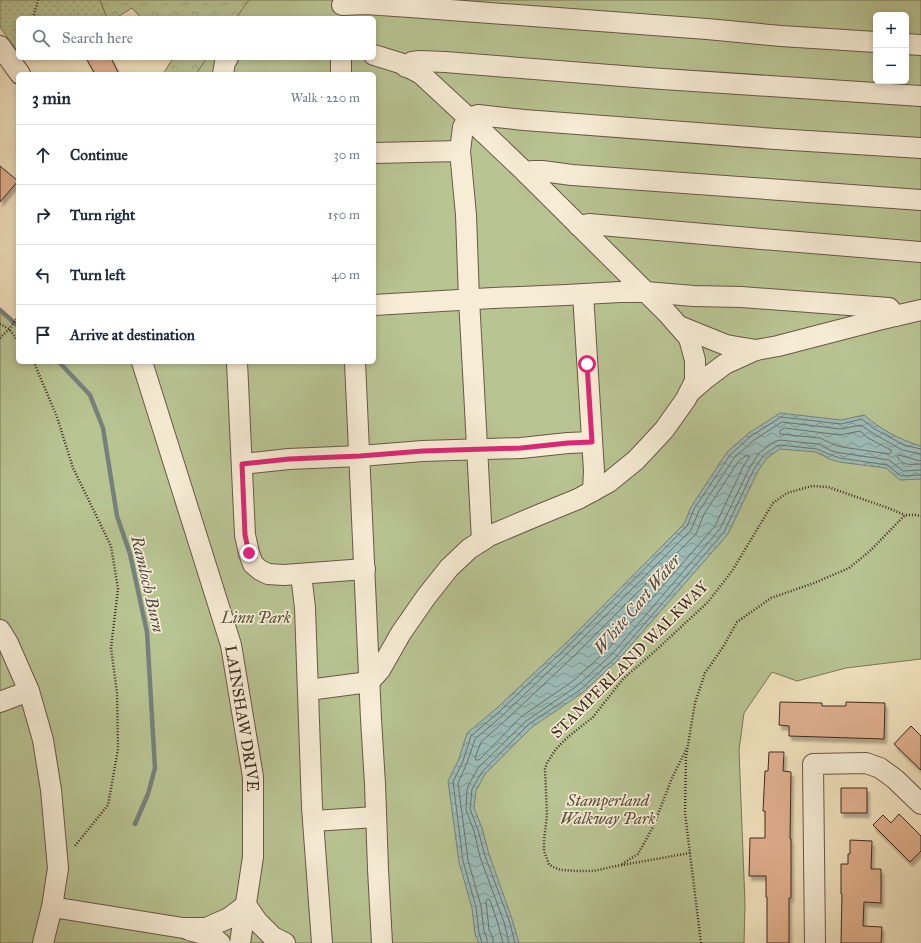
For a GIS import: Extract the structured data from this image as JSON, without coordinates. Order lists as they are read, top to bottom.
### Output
{
  "streets": {
    "street": ["LAINSHAW DRIVE"],
    "path": ["STAMPERLAND WALKWAY"]
  },
  "water": ["Ramloch Burn", "White Cart Water"],
  "parks": ["Linn Park", "Stamperland Walkway Park"],
  "page": {
    "map_buttons": ["+", "−"],
    "search": "Search here",
    "heading": ["3 min", "Walk · 220 m"],
    "list": [
      ["Continue", "30 m"],
      ["Turn right", "150 m"],
      ["Turn left", "40 m"],
      "Arrive at destination"
    ]
  }
}
